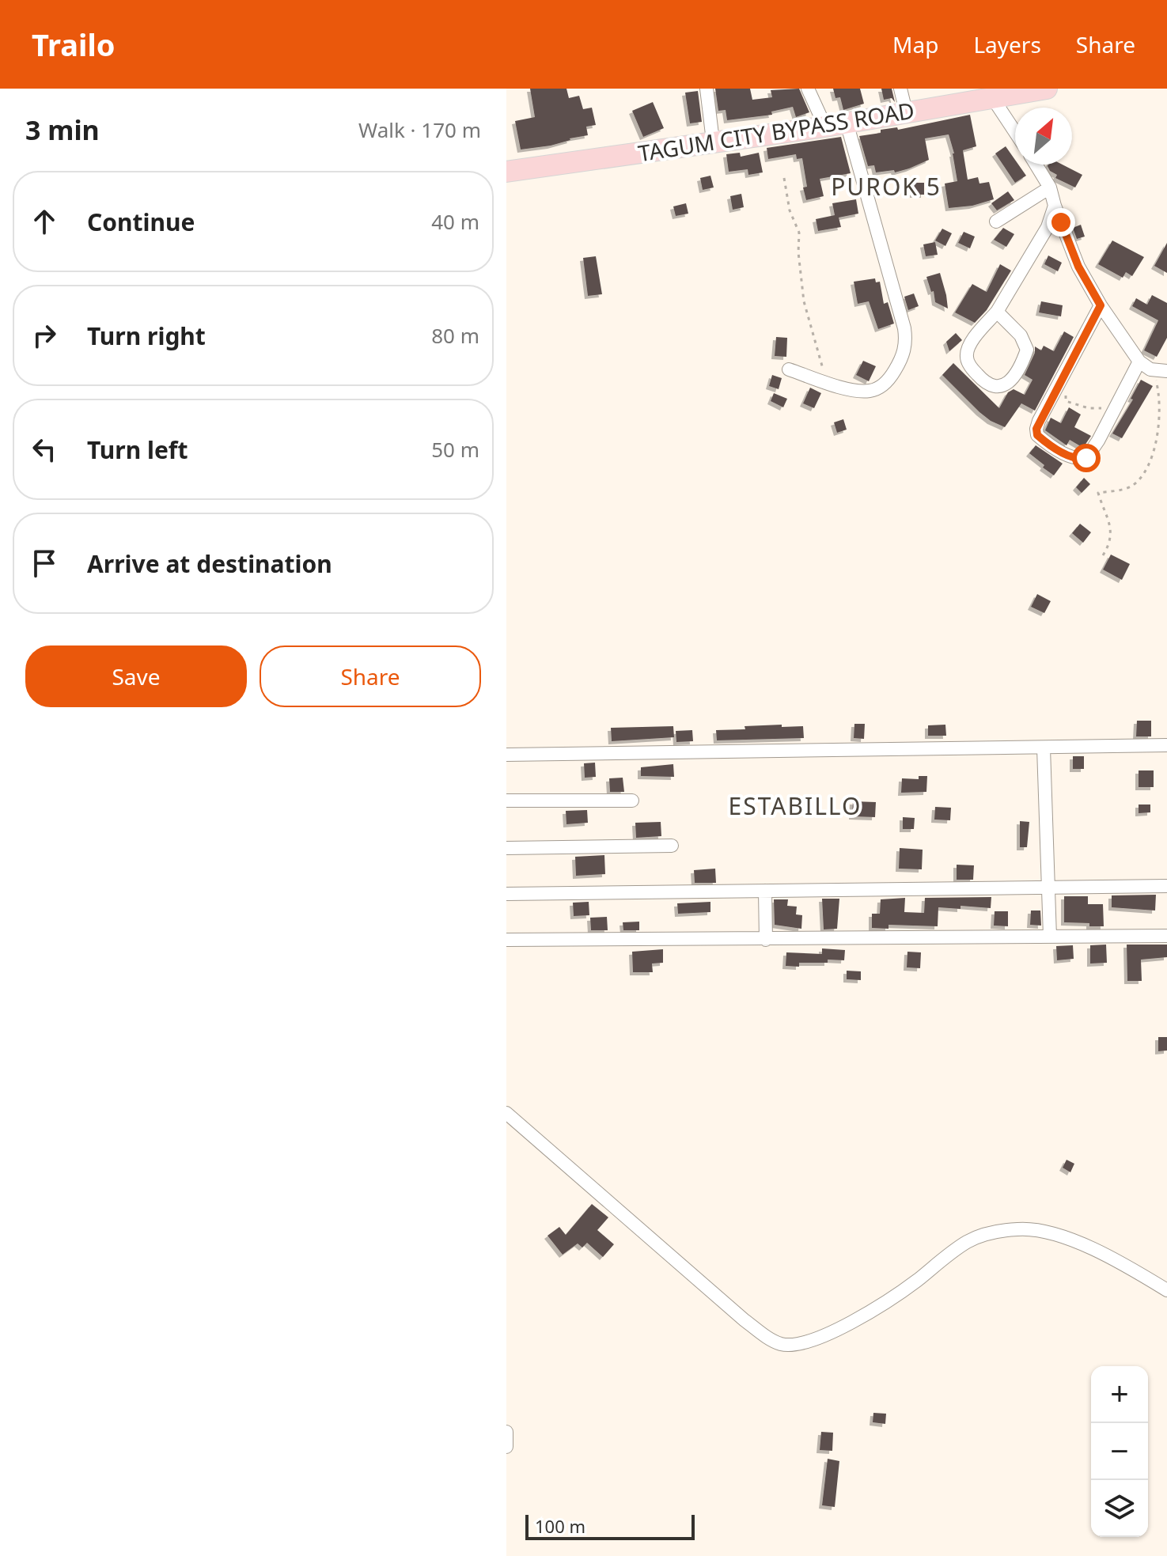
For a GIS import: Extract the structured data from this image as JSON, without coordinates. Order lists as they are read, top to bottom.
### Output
{
  "streets": {
    "main road": ["TAGUM CITY BYPASS ROAD"]
  },
  "districts": ["PUROK 5", "ESTABILLO"],
  "scale_bar": "100 m",
  "north": "top right",
  "page": {
    "header": "Trailo",
    "nav": ["Map", "Layers", "Share"],
    "heading": ["3 min", "Walk · 170 m"],
    "list": [
      ["Continue", "40 m"],
      ["Turn right", "80 m"],
      ["Turn left", "50 m"],
      "Arrive at destination"
    ],
    "buttons": ["Save", "Share"],
    "map_buttons": ["+", "−"],
    "scale": "100 m"
  }
}
